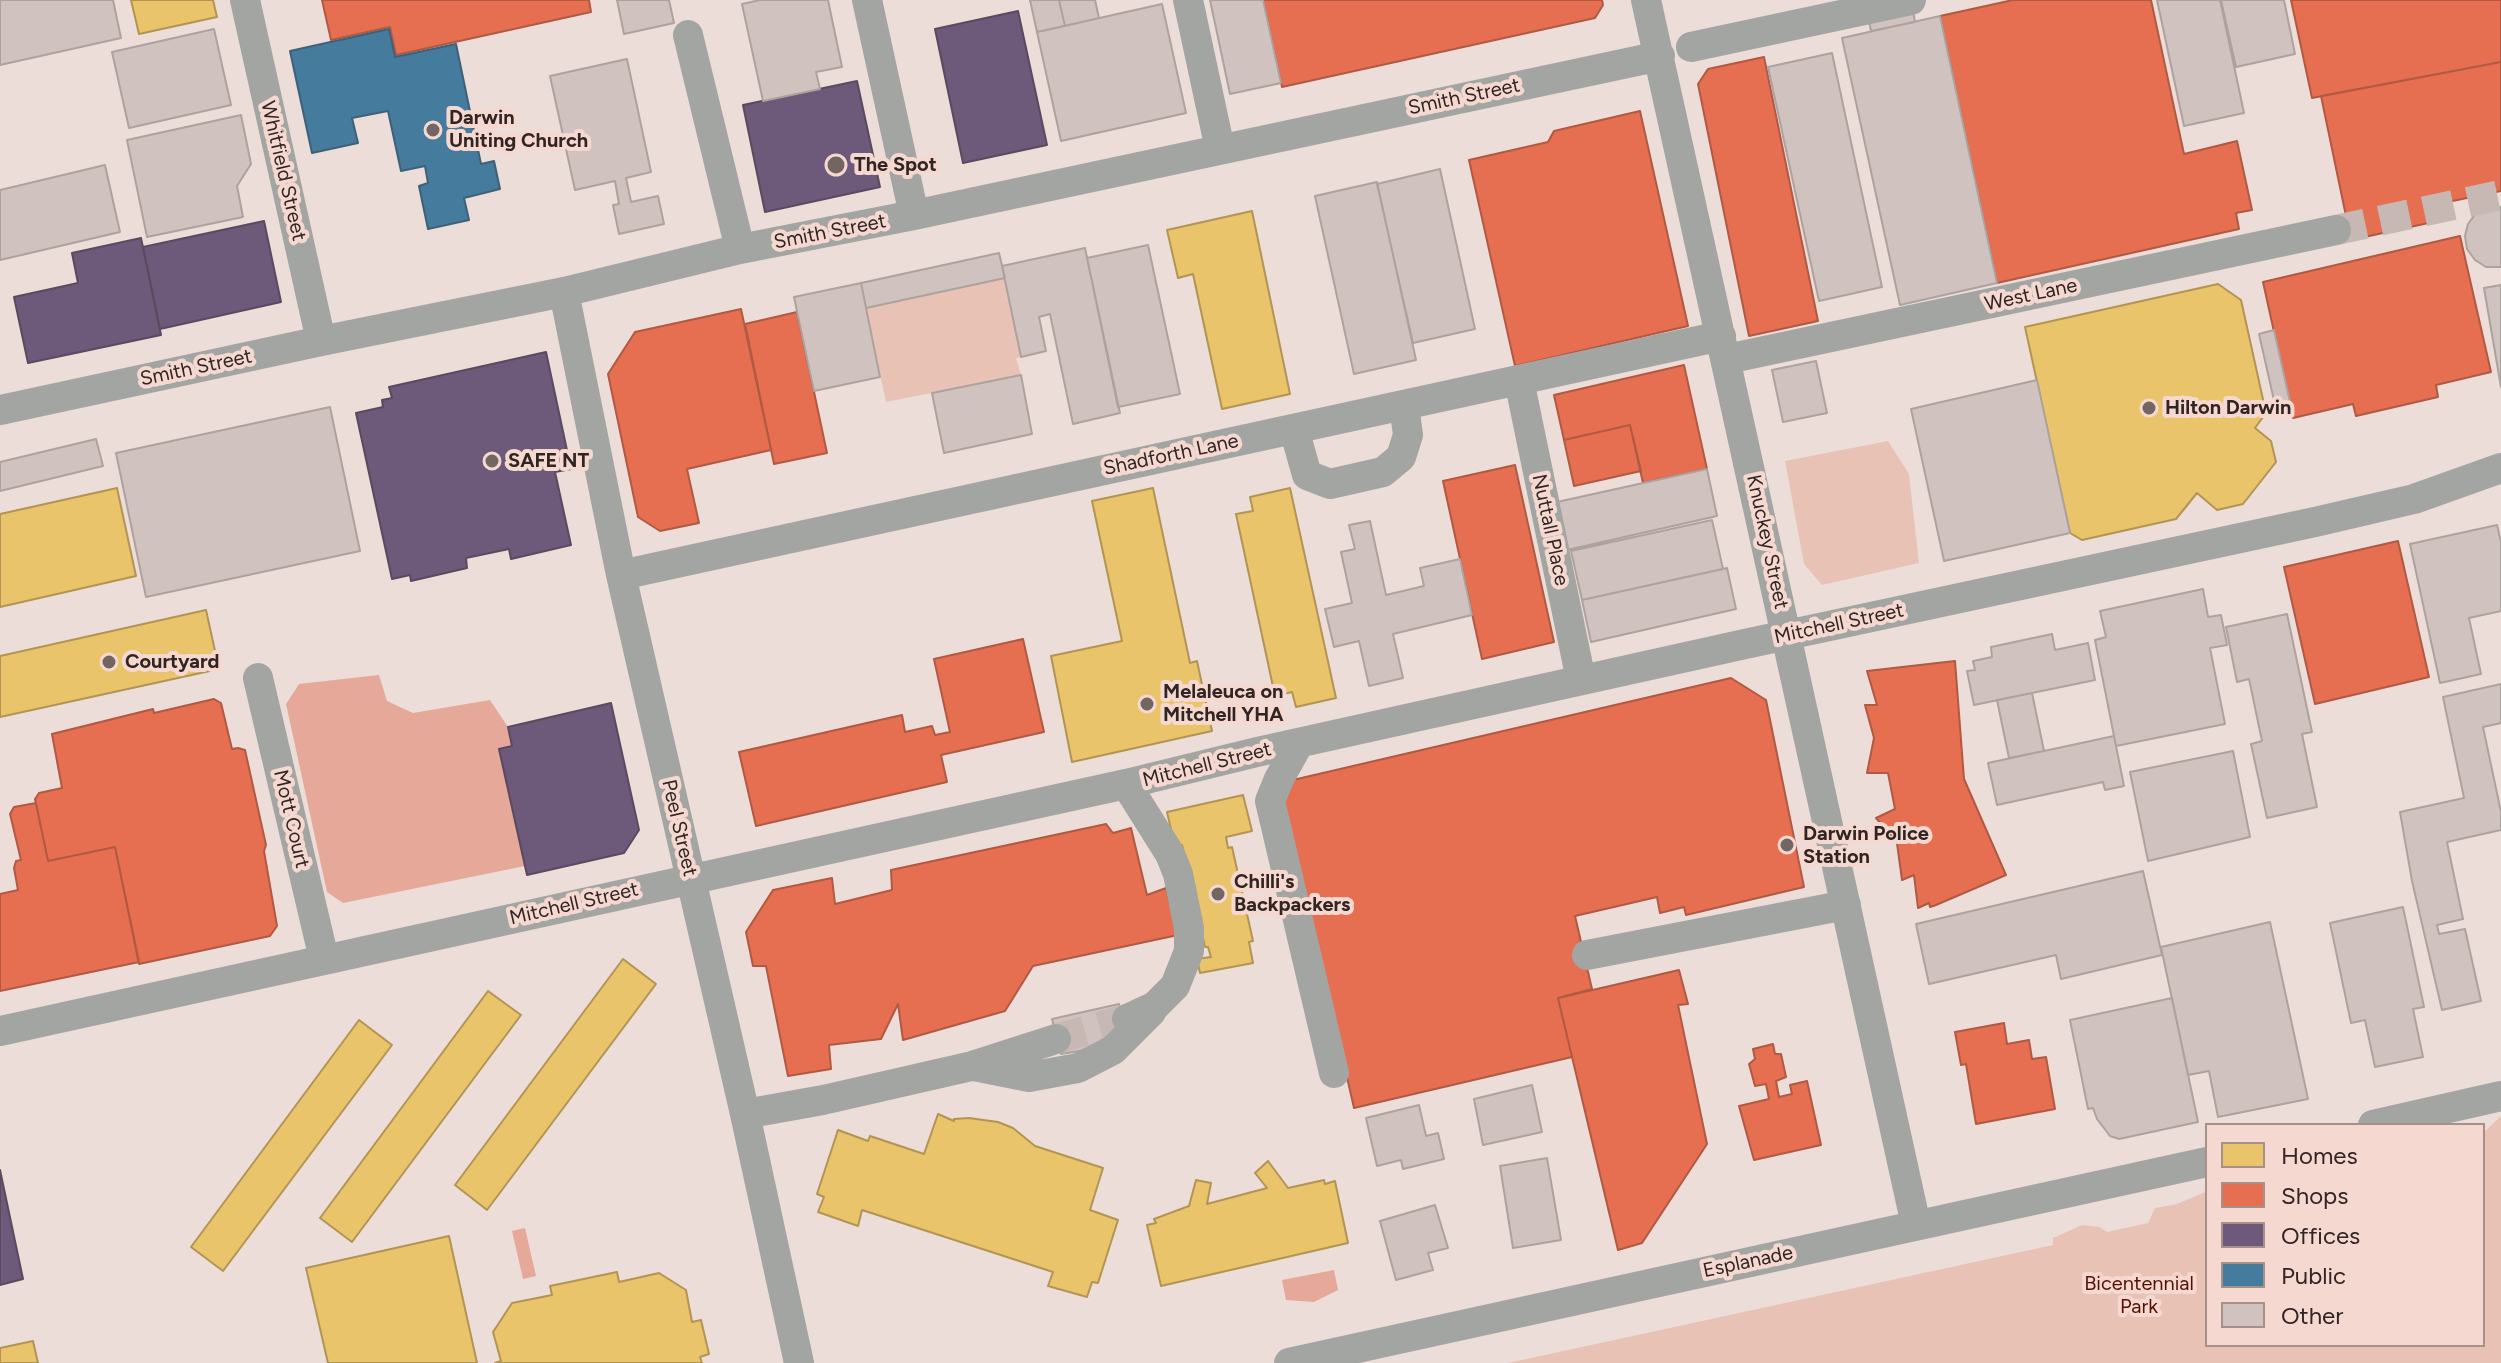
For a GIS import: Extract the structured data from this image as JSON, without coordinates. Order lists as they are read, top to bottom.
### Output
{
  "streets": {
    "street": [
      "Smith Street",
      "Whitfield Street",
      "West Lane",
      "Shadforth Lane",
      "Nuttall Place",
      "Knuckey Street",
      "Mitchell Street",
      "Mott Court",
      "Peel Street",
      "Esplanade"
    ]
  },
  "crossings": [
    ["Smith Street", "Whitfield Street"],
    ["Smith Street", "Knuckey Street"],
    ["Smith Street", "Peel Street"],
    ["West Lane", "Shadforth Lane"],
    ["West Lane", "Knuckey Street"],
    ["Shadforth Lane", "Nuttall Place"],
    ["Shadforth Lane", "Knuckey Street"],
    ["Shadforth Lane", "Peel Street"],
    ["Nuttall Place", "Mitchell Street"],
    ["Knuckey Street", "Mitchell Street"],
    ["Knuckey Street", "Esplanade"],
    ["Mitchell Street", "Mott Court"],
    ["Mitchell Street", "Peel Street"]
  ],
  "parks": ["Bicentennial Park"],
  "places": [
    "Darwin Uniting Church",
    "The Spot",
    "Hilton Darwin",
    "SAFE NT",
    "Courtyard",
    "Melaleuca on Mitchell YHA",
    "Darwin Police Station",
    "Chilli's Backpackers"
  ],
  "legend": [
    "Homes",
    "Shops",
    "Offices",
    "Public",
    "Other"
  ]
}
